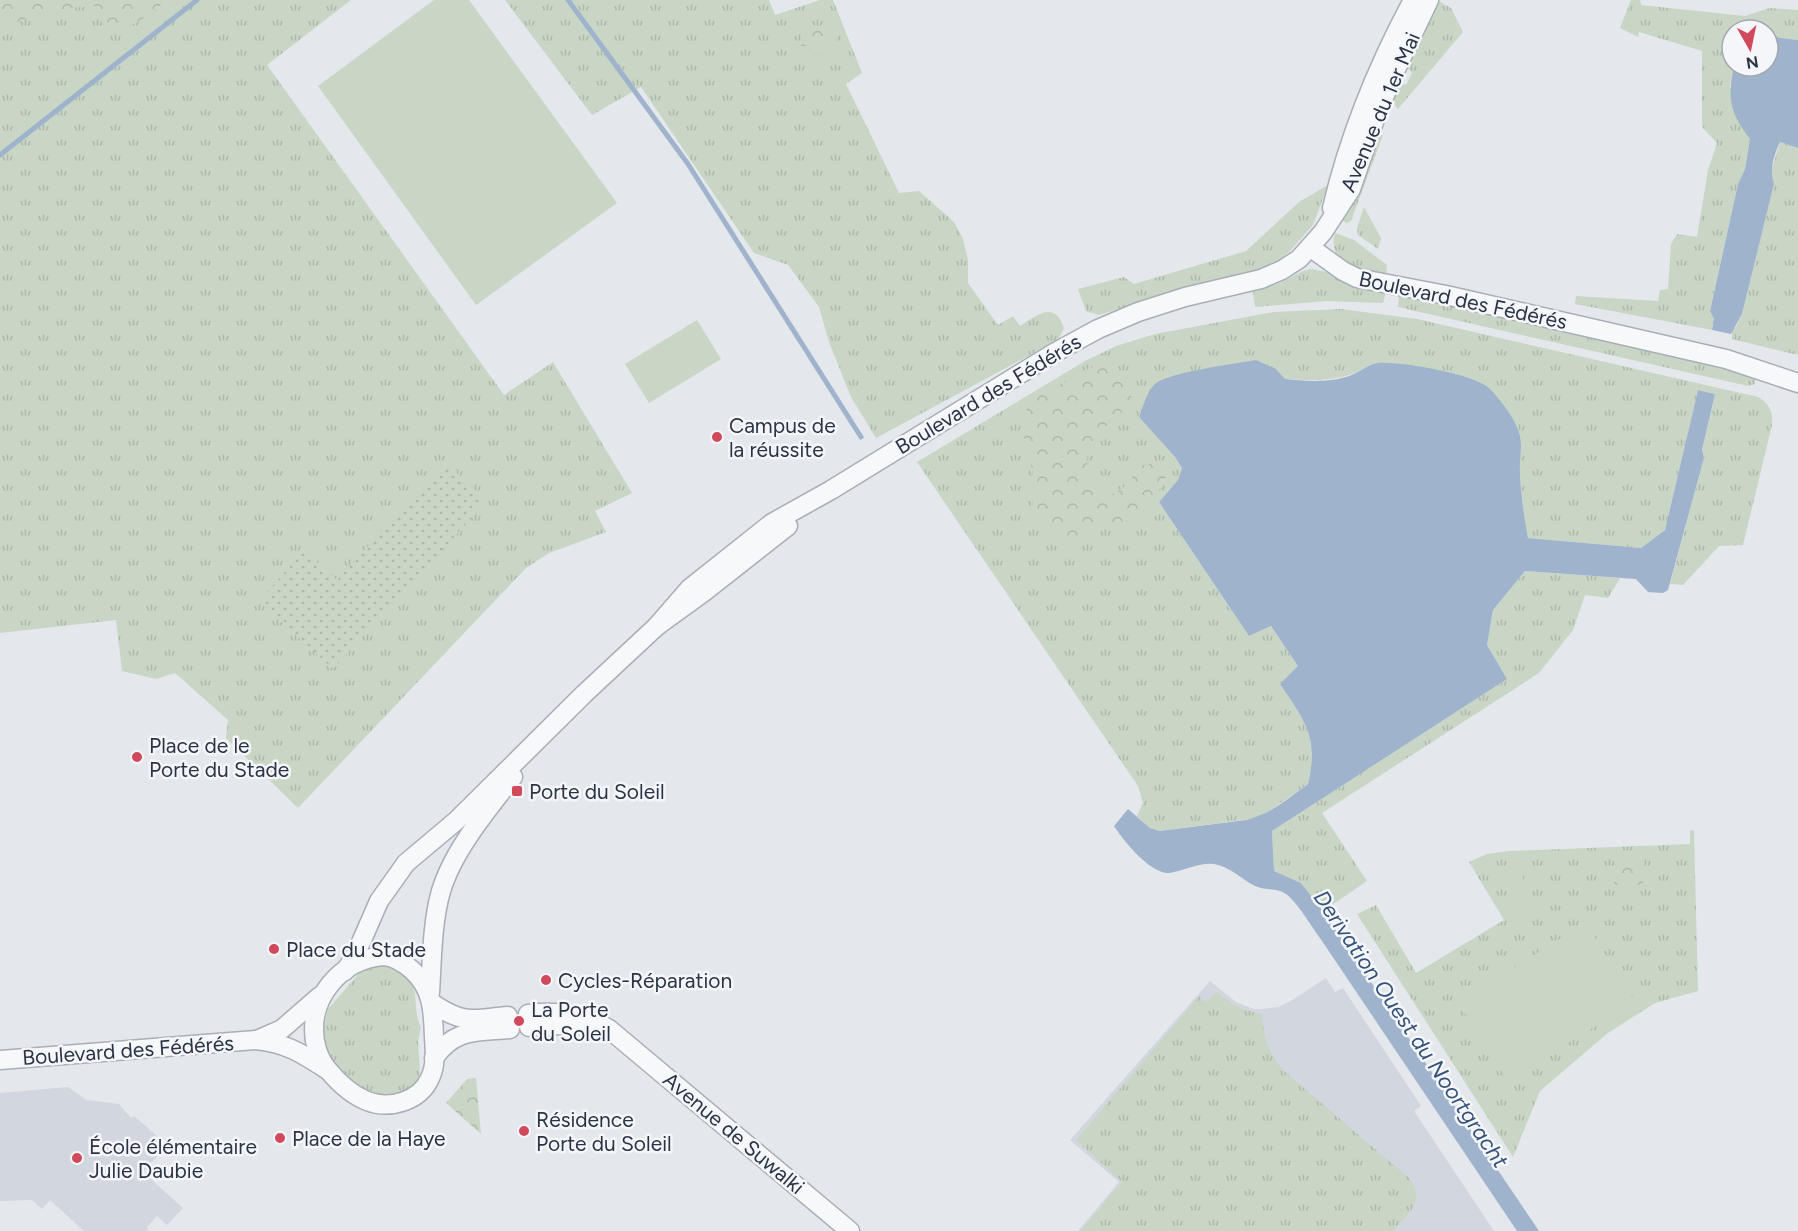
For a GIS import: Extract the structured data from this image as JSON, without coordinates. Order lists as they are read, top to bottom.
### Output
{
  "streets": {
    "street": ["Avenue du 1er Mai", "Boulevard des Fédérés", "Avenue de Suwalki"]
  },
  "crossings": [
    ["Avenue du 1er Mai", "Boulevard des Fédérés"]
  ],
  "water": ["Derivation Ouest du Noortgracht"],
  "places": {
    "other": [
      "Campus de la réussite",
      "Place de le Porte du Stade",
      "Place du Stade",
      "Cycles-Réparation",
      "La Porte du Soleil",
      "Résidence Porte du Soleil",
      "Place de la Haye",
      "École élémentaire Julie Daubie"
    ],
    "transit": ["Porte du Soleil"]
  },
  "north": "bottom"
}
